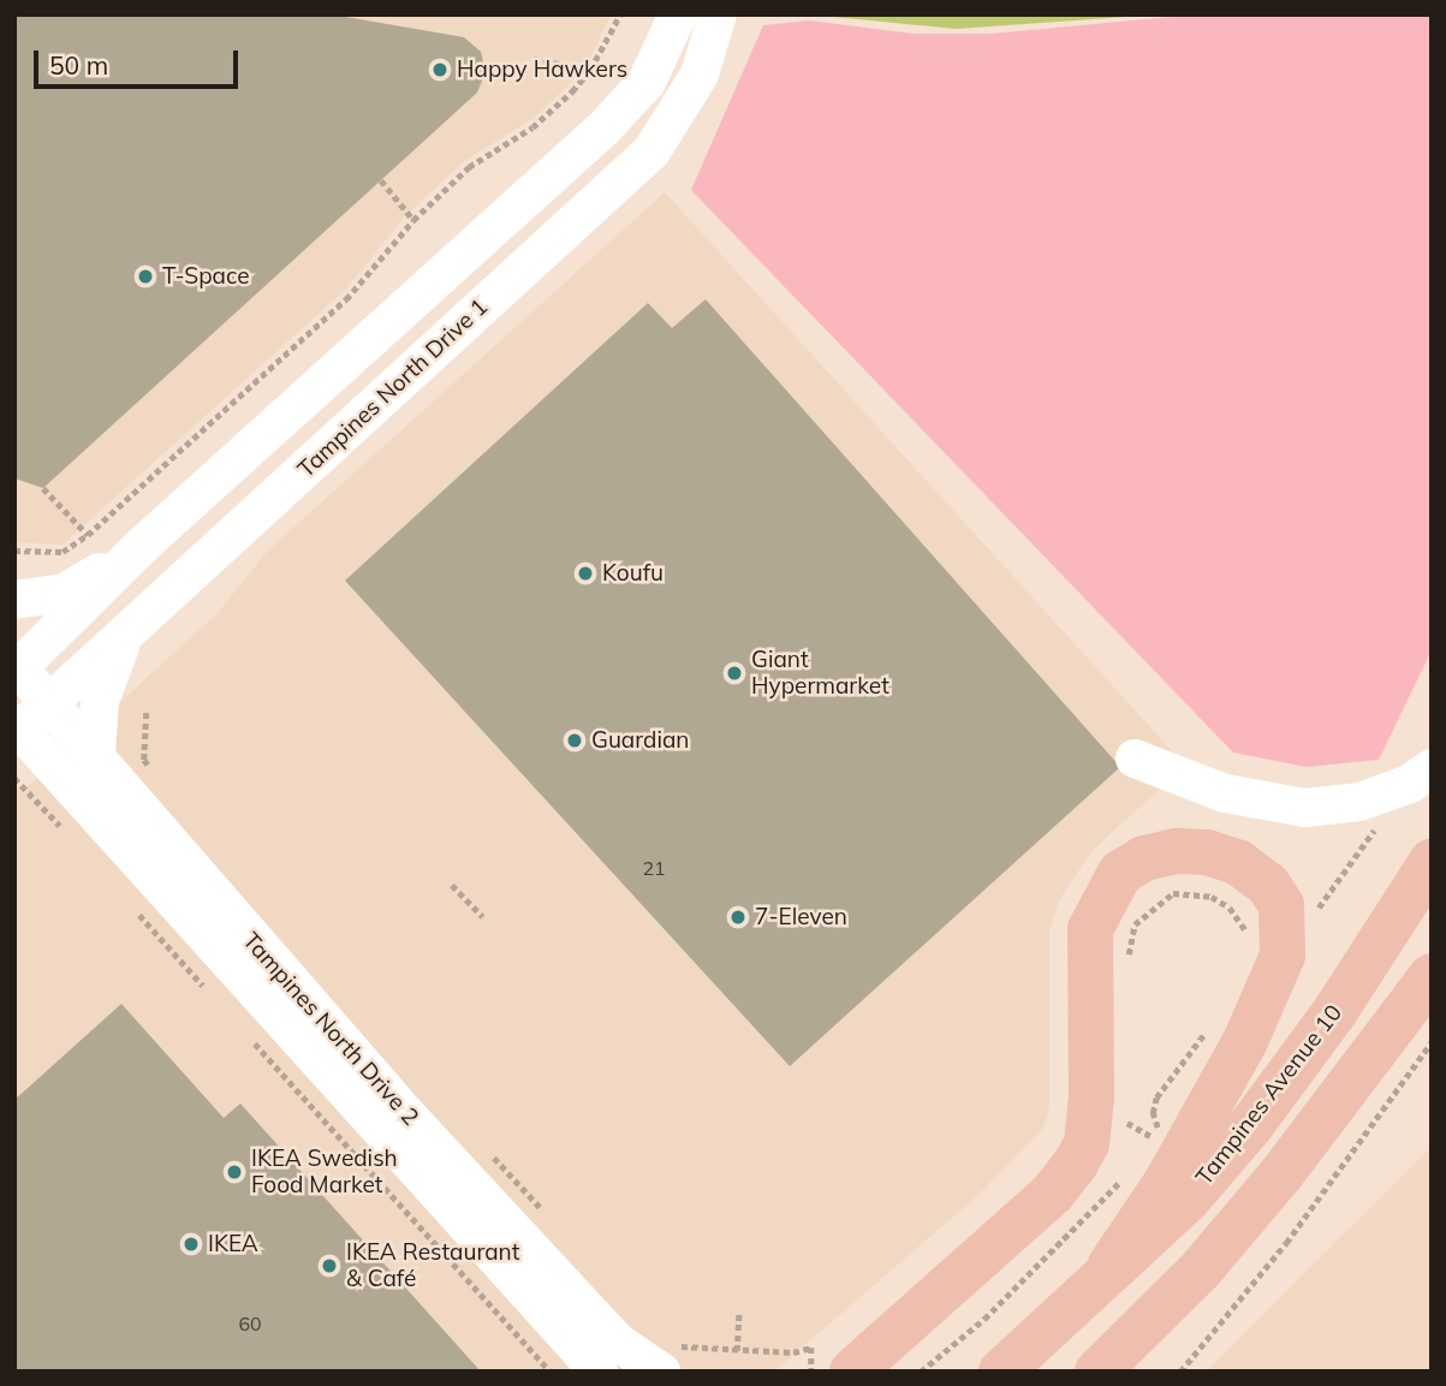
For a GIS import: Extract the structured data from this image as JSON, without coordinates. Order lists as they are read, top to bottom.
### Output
{
  "streets": {
    "main road": ["Tampines Avenue 10"],
    "street": ["Tampines North Drive 1", "Tampines North Drive 2"]
  },
  "crossings": [
    ["Tampines North Drive 1", "Tampines North Drive 2"]
  ],
  "places": [
    "Happy Hawkers",
    "T-Space",
    "Koufu",
    "Giant Hypermarket",
    "Guardian",
    "7-Eleven",
    "IKEA Swedish Food Market",
    "IKEA",
    "IKEA Restaurant & Café"
  ],
  "house_numbers": ["21", "60"],
  "scale_bar": "50 m"
}
